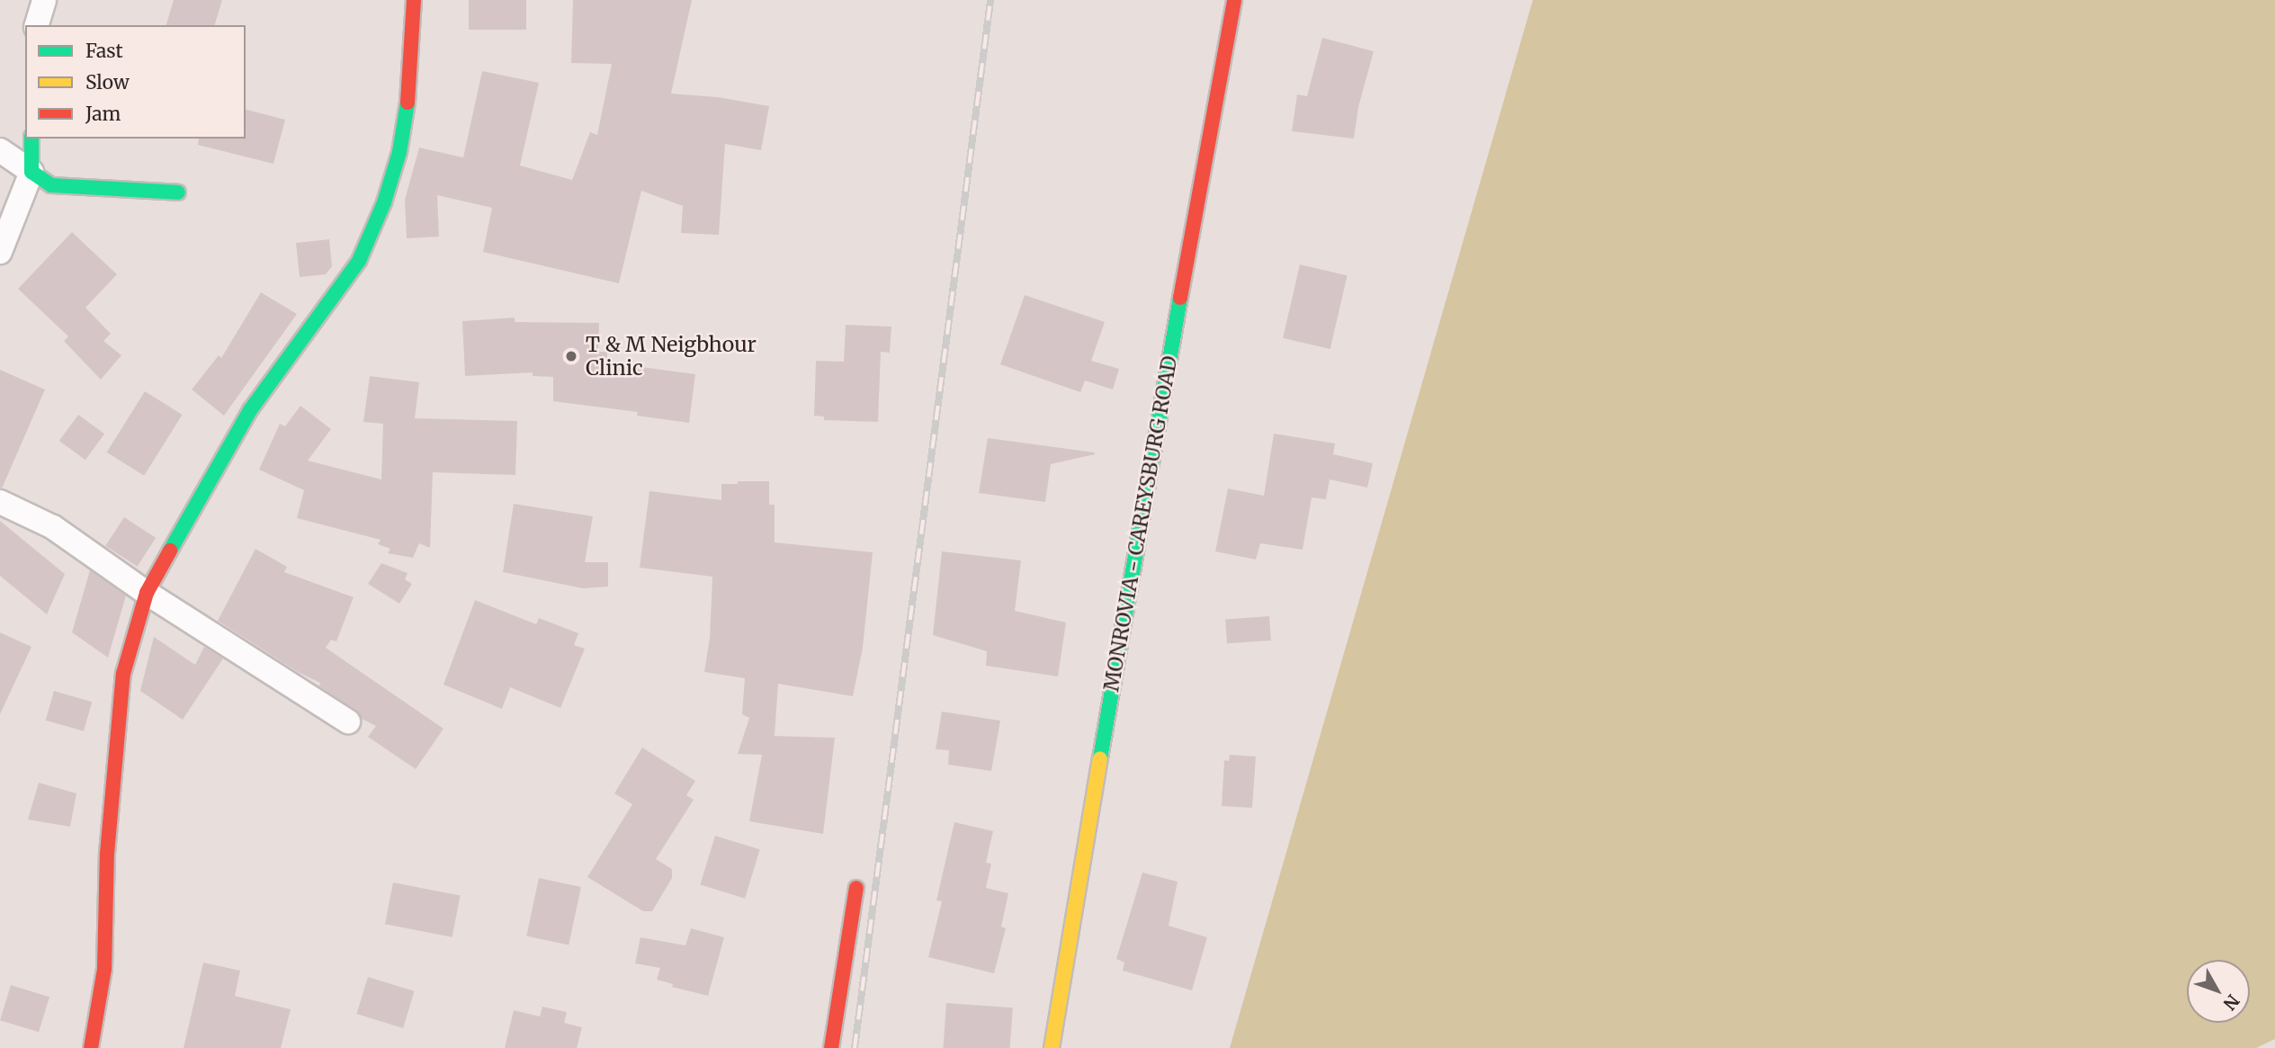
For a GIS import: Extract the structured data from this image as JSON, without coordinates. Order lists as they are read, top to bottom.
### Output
{
  "streets": {
    "street": ["MONROVIA - CAREYSBURG ROAD"]
  },
  "places": ["T & M Neigbhour Clinic"],
  "legend": ["Fast", "Slow", "Jam"],
  "north": "bottom right"
}
